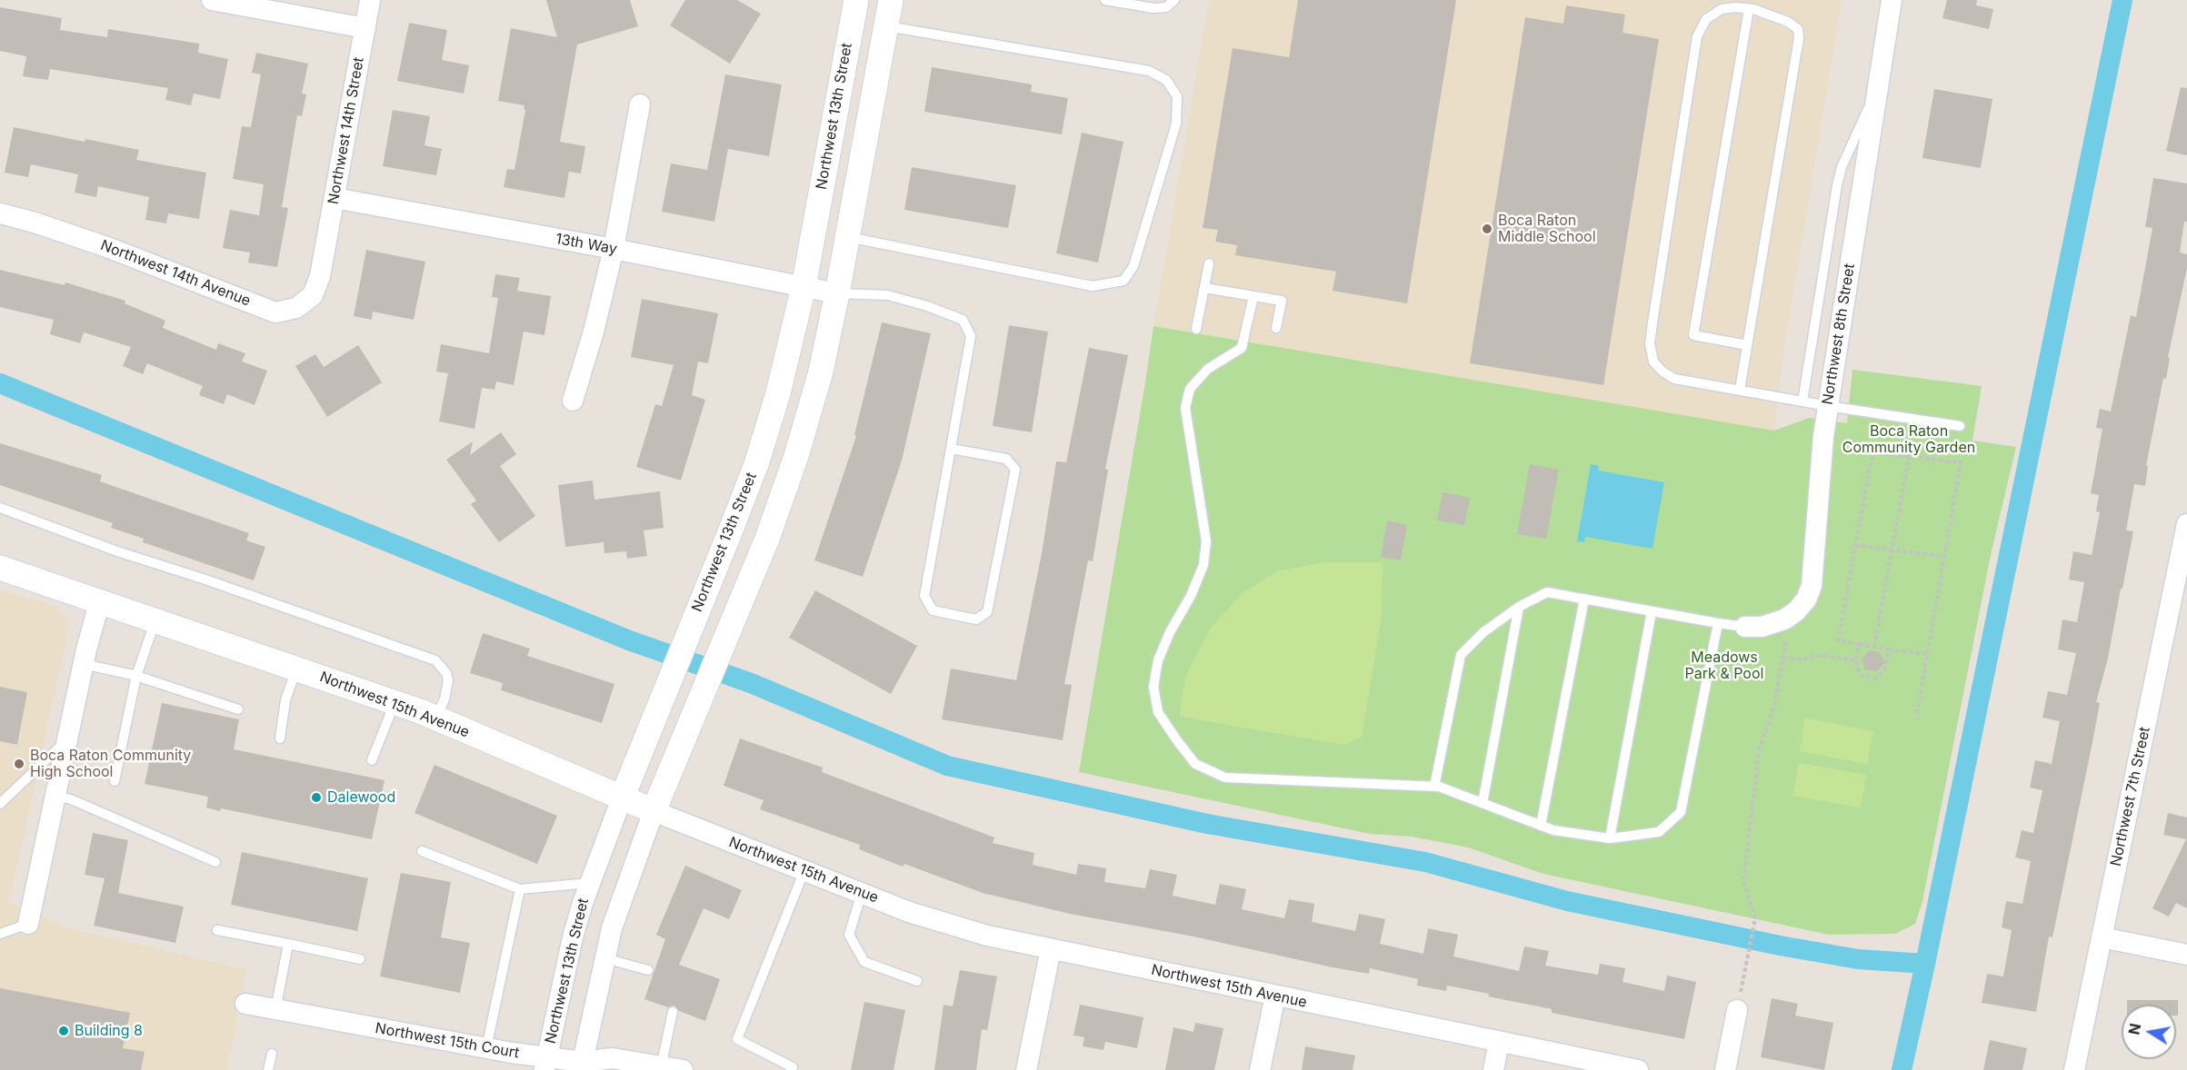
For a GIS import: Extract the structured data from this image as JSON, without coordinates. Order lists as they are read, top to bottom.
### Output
{
  "streets": {
    "street": [
      "Northwest 13th Street",
      "Northwest 14th Street",
      "13th Way",
      "Northwest 14th Avenue",
      "Northwest 8th Street",
      "Northwest 15th Avenue",
      "Northwest 7th Street",
      "Northwest 15th Court"
    ]
  },
  "crossings": [
    ["Northwest 13th Street", "13th Way"],
    ["Northwest 13th Street", "Northwest 15th Avenue"],
    ["Northwest 13th Street", "Northwest 15th Court"],
    ["Northwest 14th Street", "13th Way"],
    ["Northwest 14th Street", "Northwest 14th Avenue"]
  ],
  "parks": ["Boca Raton Community Garden", "Meadows Park & Pool"],
  "places": [
    "Boca Raton Middle School",
    "Boca Raton Community High School",
    "Dalewood",
    "Building 8"
  ],
  "north": "left"
}
